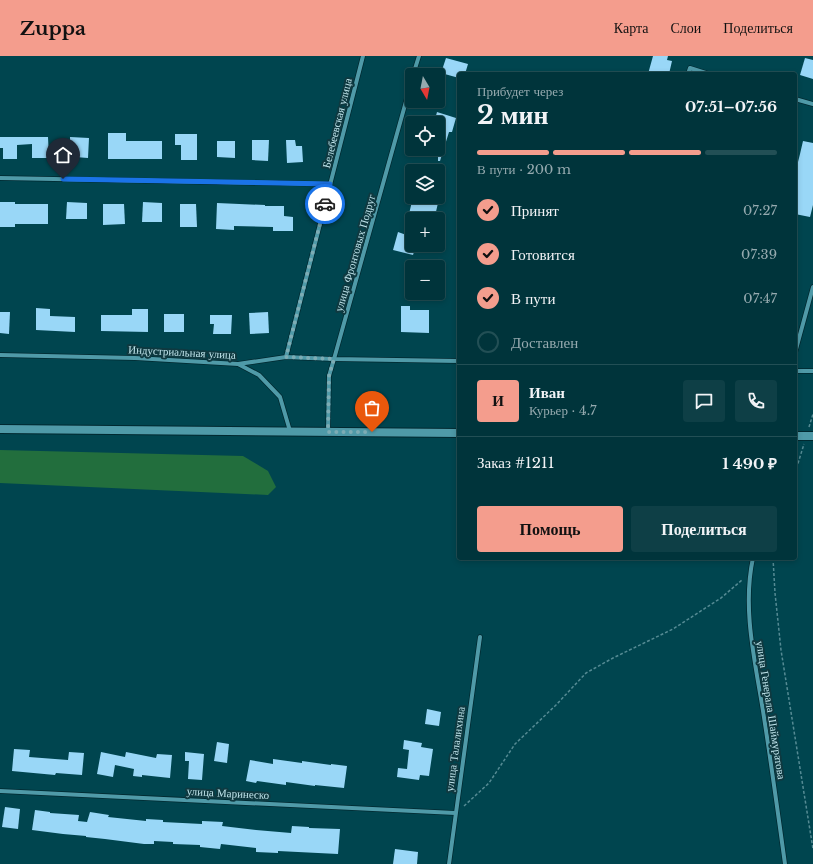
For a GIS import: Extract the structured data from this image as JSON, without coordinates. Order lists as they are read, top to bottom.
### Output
{
  "streets": {
    "street": [
      "Белебеевская улица",
      "улица Фронтовых Подруг",
      "Индустриальная улица",
      "улица Генерала Шаймуратова",
      "улица Талалихина",
      "улица Маринеско"
    ]
  },
  "crossings": [
    ["Белебеевская улица", "Индустриальная улица"],
    ["улица Фронтовых Подруг", "Индустриальная улица"],
    ["улица Талалихина", "улица Маринеско"]
  ],
  "north": "bottom",
  "page": {
    "header": "Zuppa",
    "nav": ["Карта", "Слои", "Поделиться"],
    "map_buttons": ["+", "−"],
    "heading": ["2 мин", "Прибудет через", "07:51–07:56"],
    "panel": [
      "Иван",
      "Курьер · 4.7",
      "Заказ #1211",
      "1 490 ₽"
    ],
    "bar": "В пути · 200 m",
    "list": [
      ["Принят", "07:27"],
      ["Готовится", "07:39"],
      ["В пути", "07:47"],
      "Доставлен"
    ],
    "round": "И",
    "buttons": ["Помощь", "Поделиться"]
  }
}
